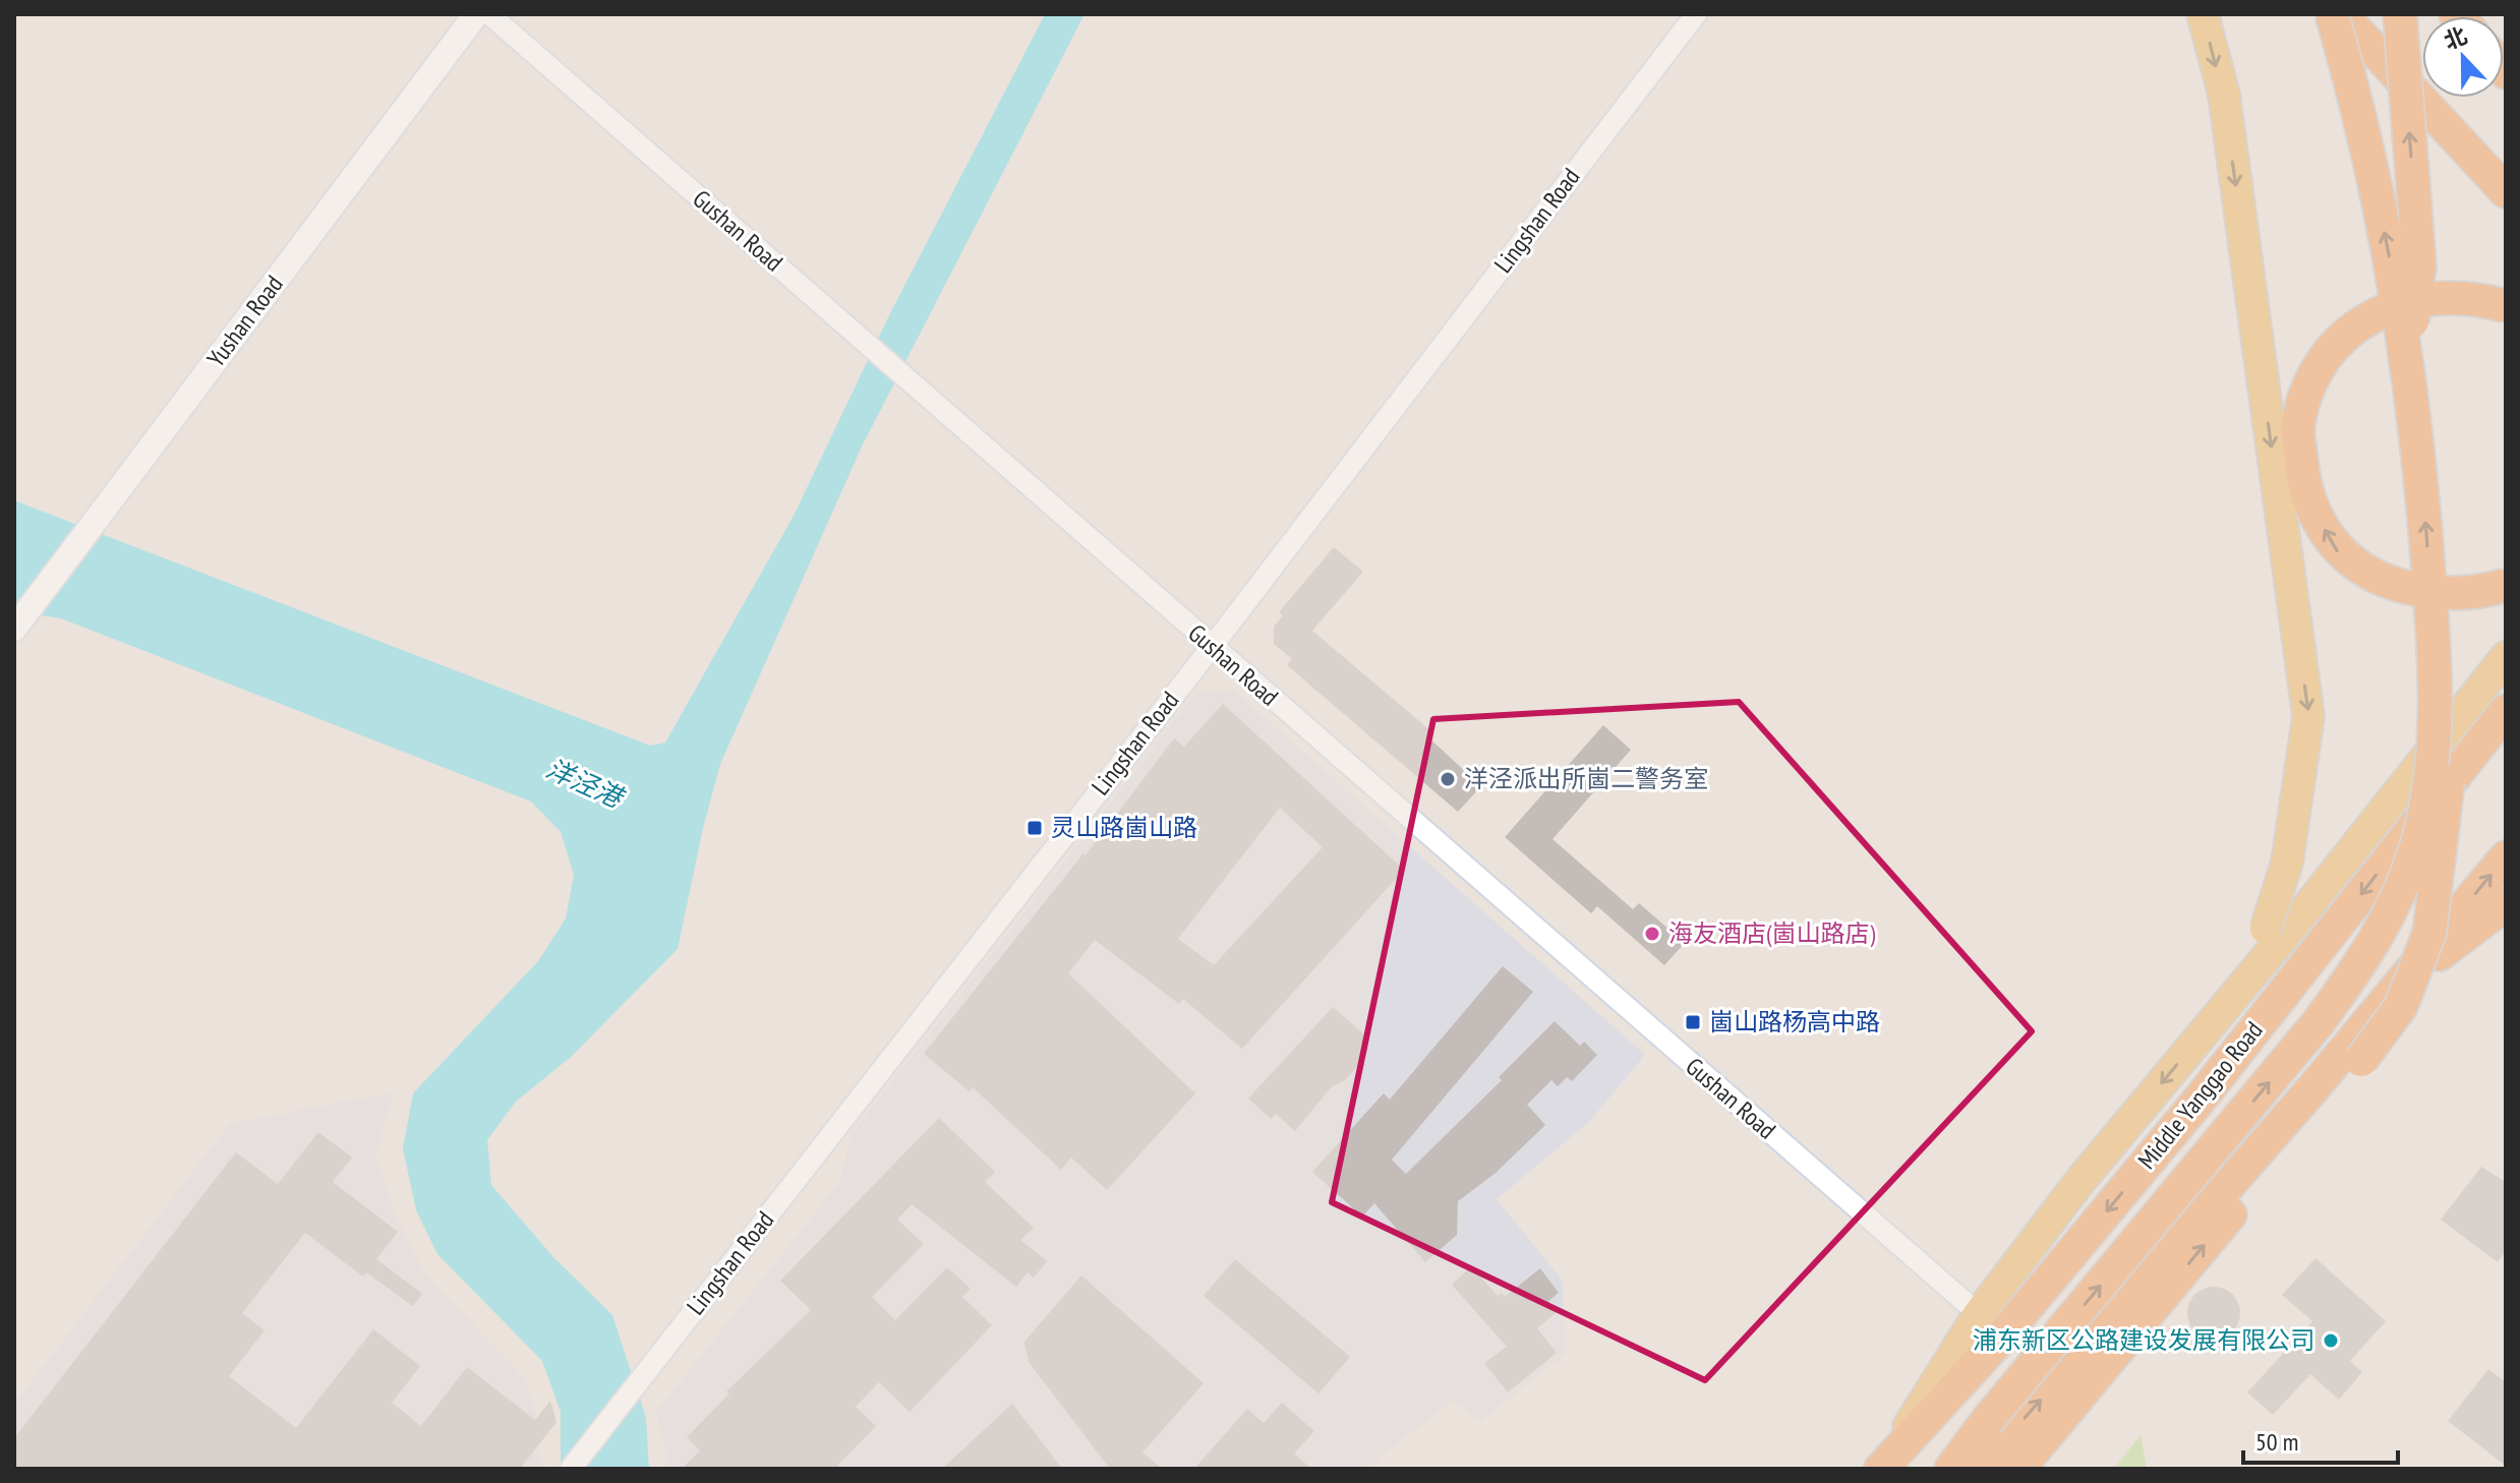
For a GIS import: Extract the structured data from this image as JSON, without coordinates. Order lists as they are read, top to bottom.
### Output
{
  "streets": {
    "highway": ["Middle Yanggao Road"],
    "street": ["Lingshan Road", "Gushan Road", "Yushan Road"]
  },
  "crossings": [
    ["Lingshan Road", "Gushan Road"]
  ],
  "water": ["洋泾港"],
  "places": {
    "other": ["洋泾派出所崮二警务室", "海友酒店(崮山路店)", "浦东新区公路建设发展有限公司"],
    "transit": ["灵山路崮山路", "崮山路杨高中路"]
  },
  "scale_bar": "50 m",
  "north": "top"
}
